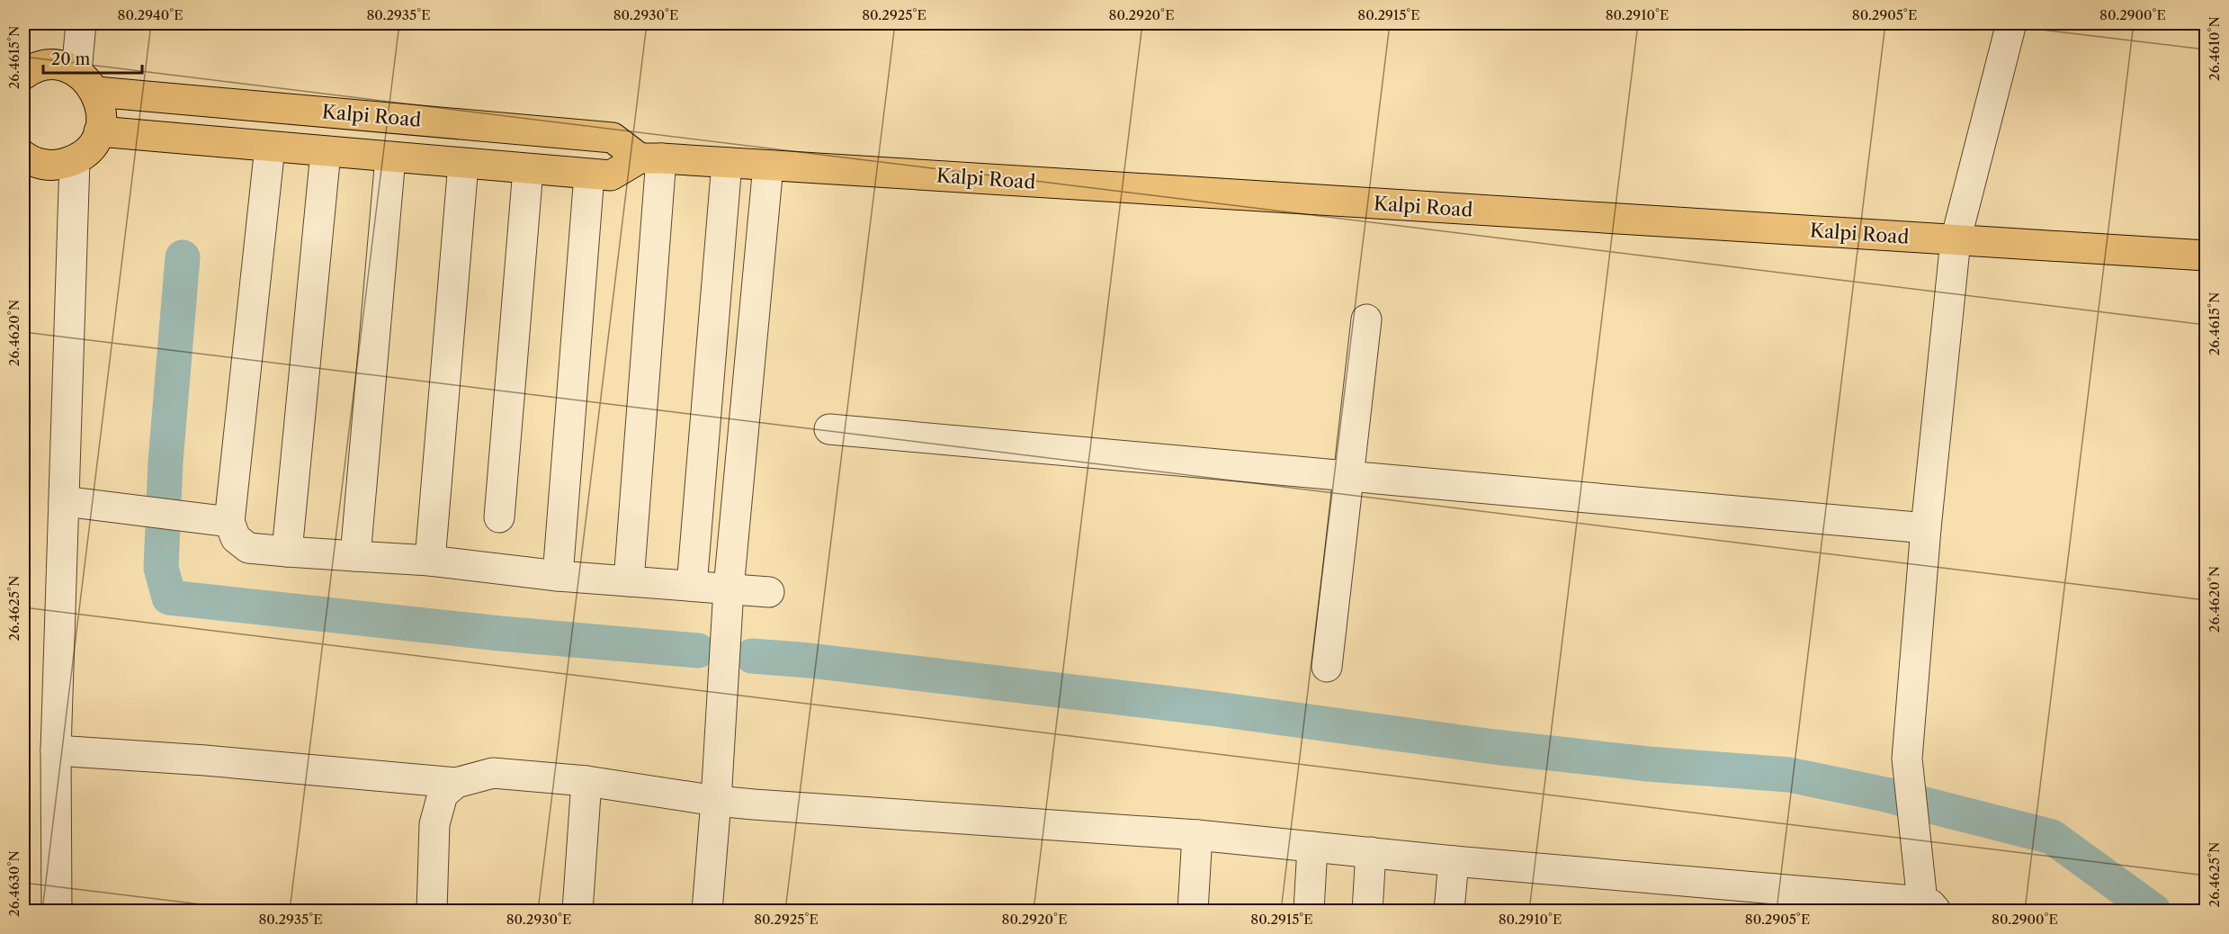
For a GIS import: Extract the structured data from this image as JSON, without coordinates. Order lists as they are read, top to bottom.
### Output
{
  "streets": {
    "main road": ["Kalpi Road"]
  },
  "scale_bar": "20 m",
  "coordinates": [
    "80.2940°E",
    "80.2935°E",
    "80.2930°E",
    "80.2925°E",
    "80.2920°E",
    "80.2915°E",
    "80.2910°E",
    "80.2905°E",
    "80.2900°E",
    "26.4610°N",
    "26.4615°N",
    "26.4620°N",
    "26.4625°N",
    "26.4630°N"
  ]
}
